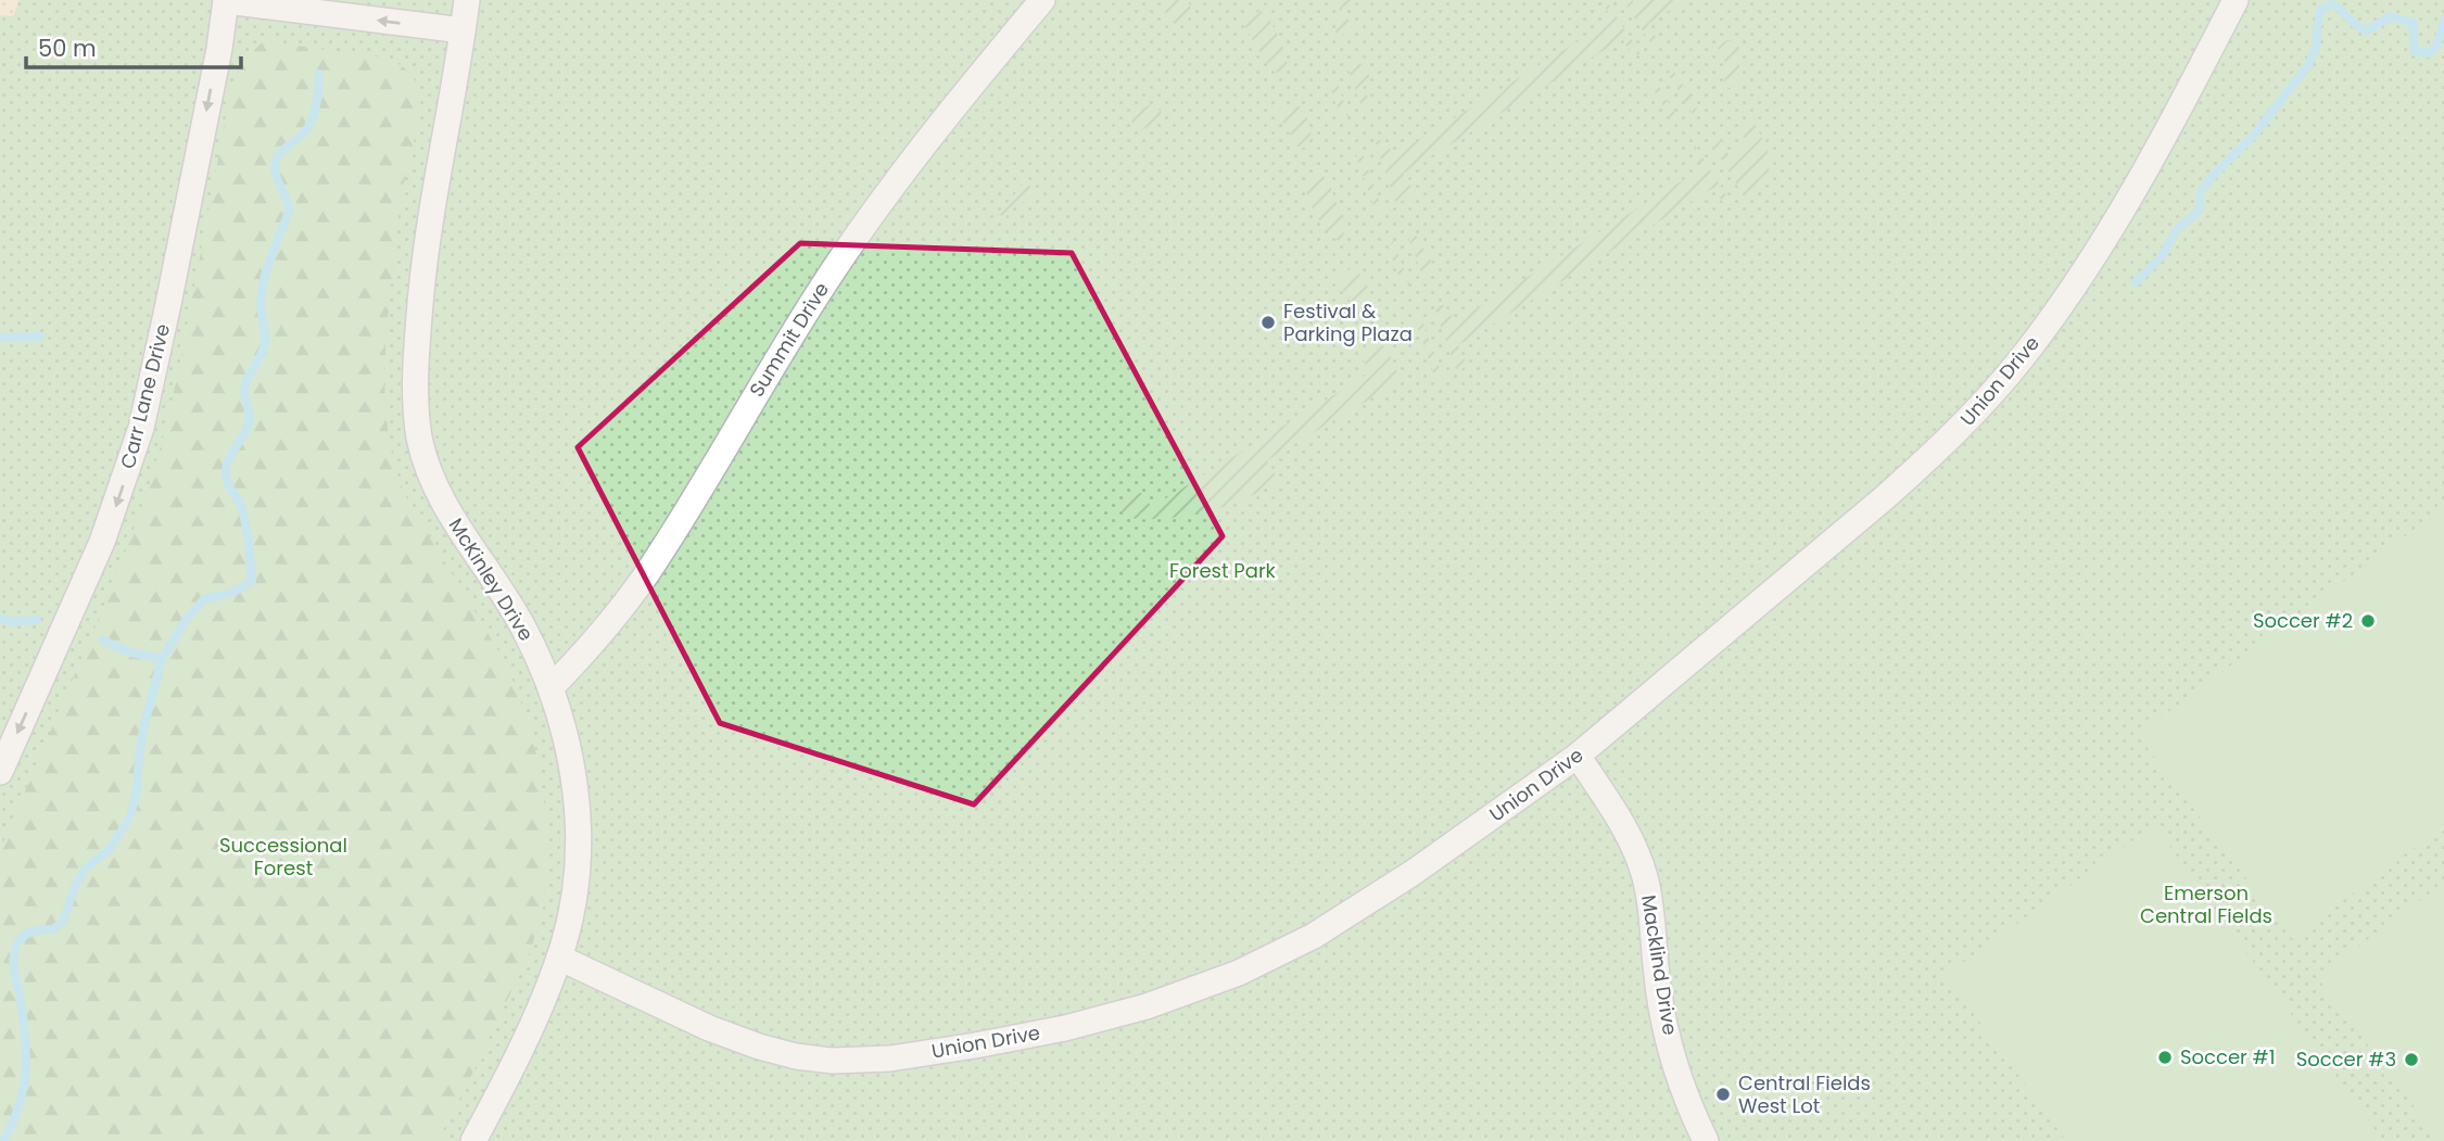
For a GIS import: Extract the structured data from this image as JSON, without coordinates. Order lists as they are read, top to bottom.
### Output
{
  "streets": {
    "street": [
      "Summit Drive",
      "Union Drive",
      "Carr Lane Drive",
      "McKinley Drive",
      "Macklind Drive"
    ]
  },
  "crossings": [
    ["Summit Drive", "McKinley Drive"],
    ["Union Drive", "McKinley Drive"],
    ["Union Drive", "Macklind Drive"]
  ],
  "one_way": ["Carr Lane Drive"],
  "parks": ["Forest Park", "Successional Forest", "Emerson Central Fields"],
  "places": [
    "Festival & Parking Plaza",
    "Soccer #2",
    "Soccer #1",
    "Soccer #3",
    "Central Fields West Lot"
  ],
  "scale_bar": "50 m"
}
